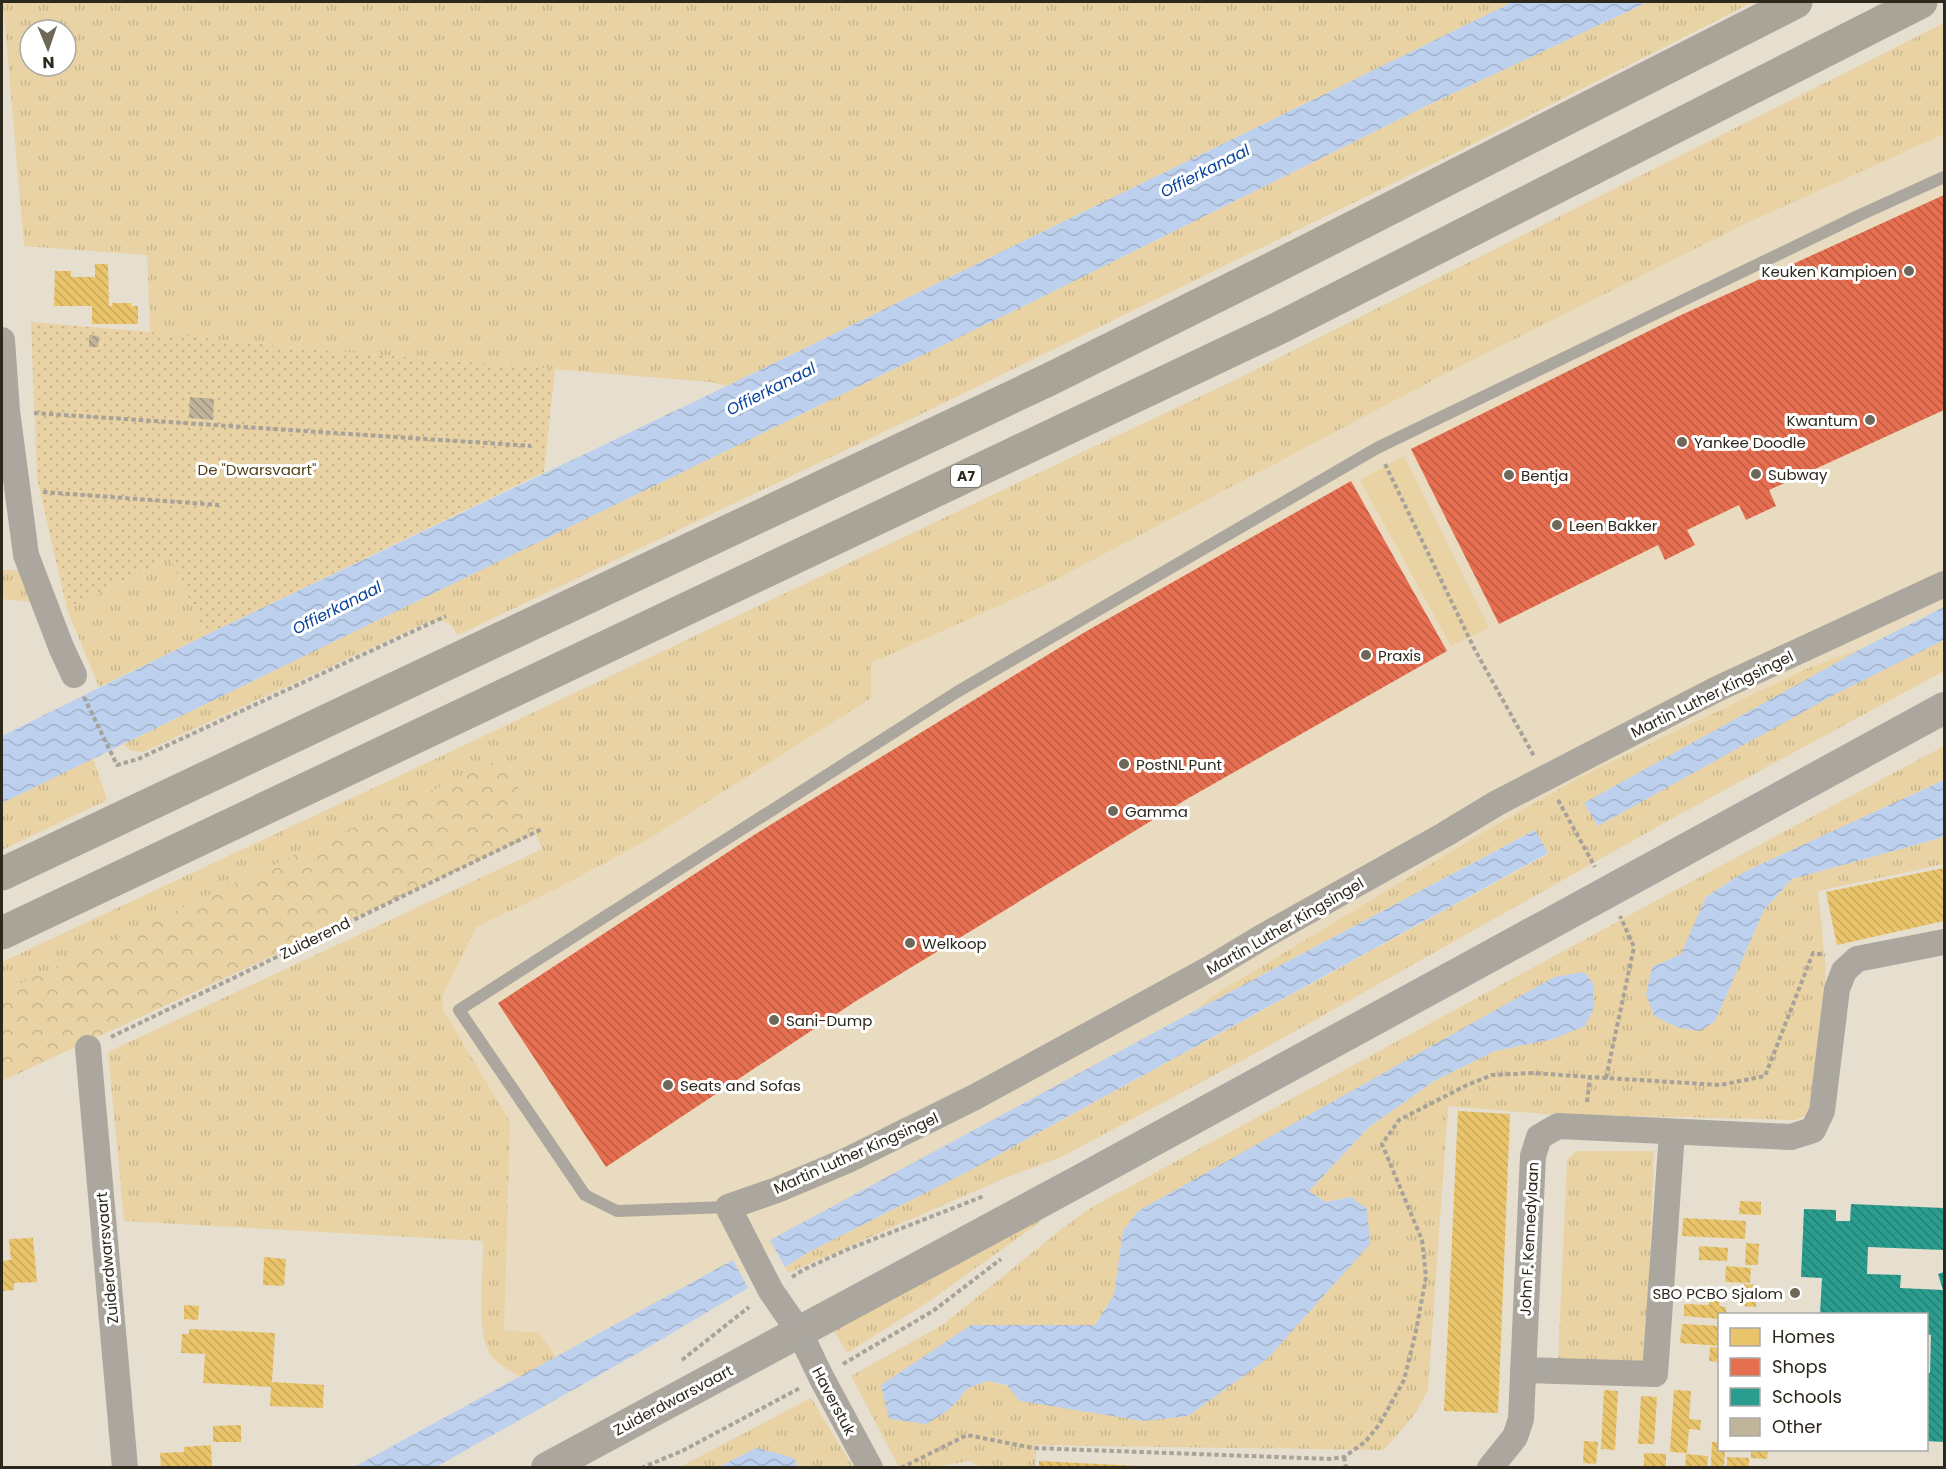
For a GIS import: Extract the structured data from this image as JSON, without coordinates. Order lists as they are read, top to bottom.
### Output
{
  "streets": {
    "highway": ["A7"],
    "street": [
      "Martin Luther Kingsingel",
      "John F. Kennedylaan",
      "Zuiderdwarsvaart",
      "Haverstuk"
    ],
    "path": ["Zuiderend"]
  },
  "crossings": [
    ["Zuiderend", "Zuiderdwarsvaart"],
    ["Zuiderdwarsvaart", "Haverstuk"]
  ],
  "water": ["Offierkanaal"],
  "parks": ["De \"Dwarsvaart\""],
  "places": [
    "Keuken Kampioen",
    "Kwantum",
    "Yankee Doodle",
    "Subway",
    "Bentja",
    "Leen Bakker",
    "Praxis",
    "PostNL Punt",
    "Gamma",
    "Welkoop",
    "Sani-Dump",
    "Seats and Sofas",
    "SBO PCBO Sjalom"
  ],
  "legend": [
    "Homes",
    "Shops",
    "Schools",
    "Other"
  ],
  "north": "bottom"
}
